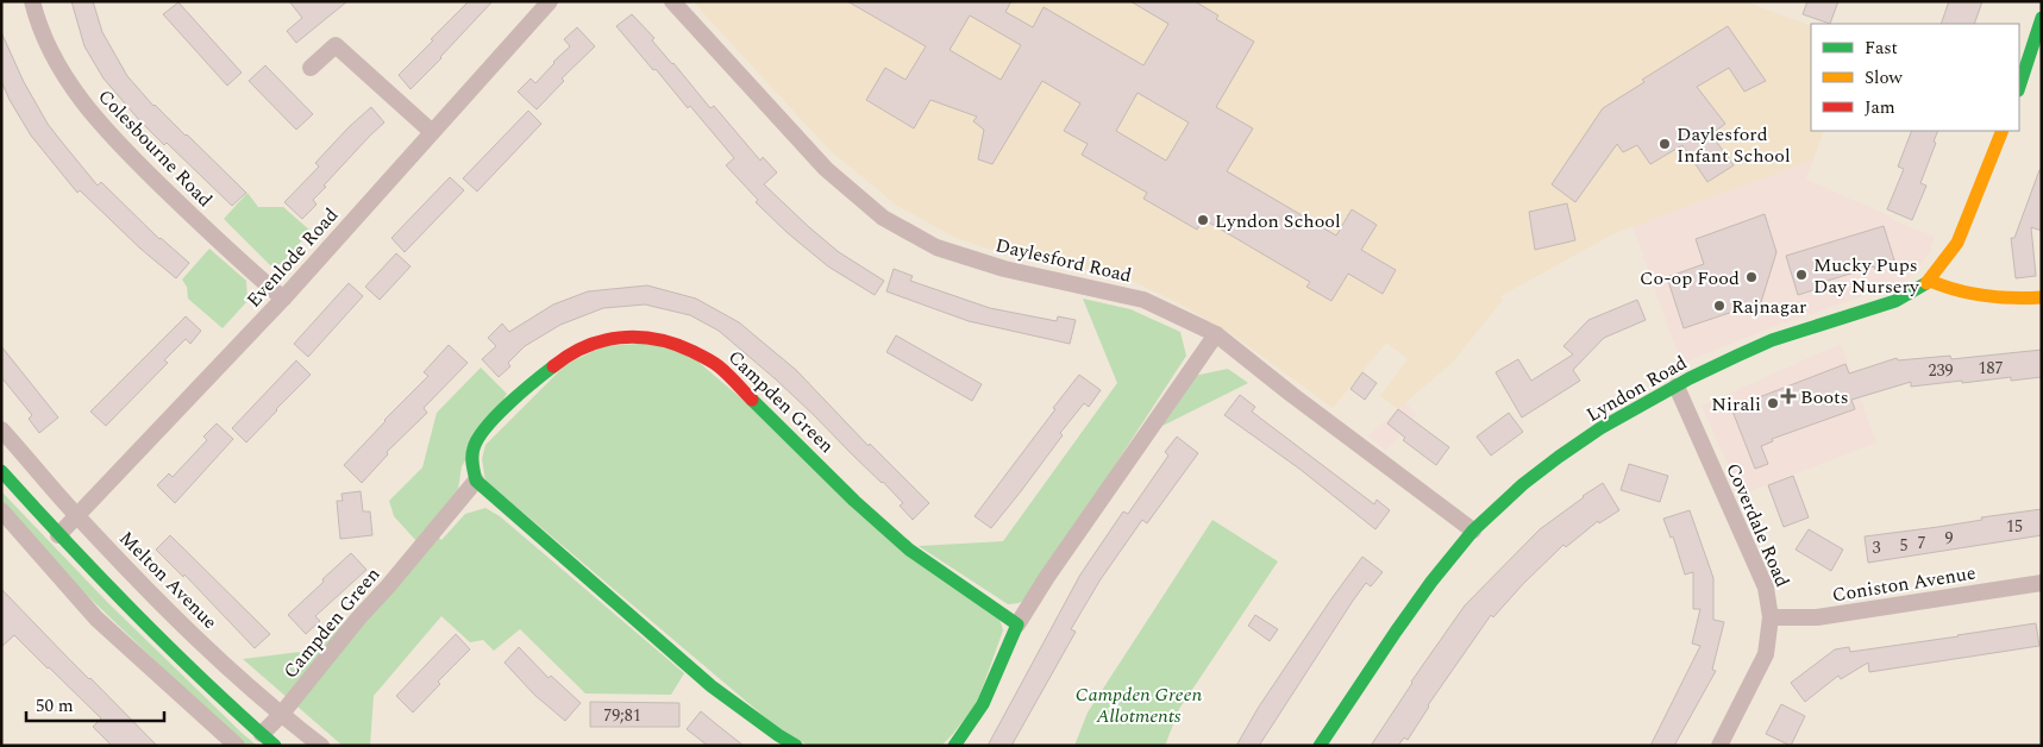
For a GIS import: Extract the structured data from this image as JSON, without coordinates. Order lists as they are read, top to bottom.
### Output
{
  "streets": {
    "street": [
      "Colesbourne Road",
      "Evenlode Road",
      "Daylesford Road",
      "Lyndon Road",
      "Campden Green",
      "Coverdale Road",
      "Melton Avenue",
      "Coniston Avenue"
    ]
  },
  "crossings": [
    ["Colesbourne Road", "Evenlode Road"],
    ["Evenlode Road", "Melton Avenue"],
    ["Daylesford Road", "Lyndon Road"],
    ["Lyndon Road", "Coverdale Road"],
    ["Campden Green", "Melton Avenue"],
    ["Coverdale Road", "Coniston Avenue"]
  ],
  "parks": ["Campden Green Allotments"],
  "places": {
    "other": [
      "Daylesford Infant School",
      "Lyndon School",
      "Mucky Pups Day Nursery",
      "Co-op Food",
      "Rajnagar",
      "Nirali"
    ],
    "health": ["Boots"]
  },
  "house_numbers": [
    "187",
    "239",
    "15",
    "9",
    "7",
    "5",
    "3",
    "79;81"
  ],
  "legend": ["Fast", "Slow", "Jam"],
  "scale_bar": "50 m"
}
